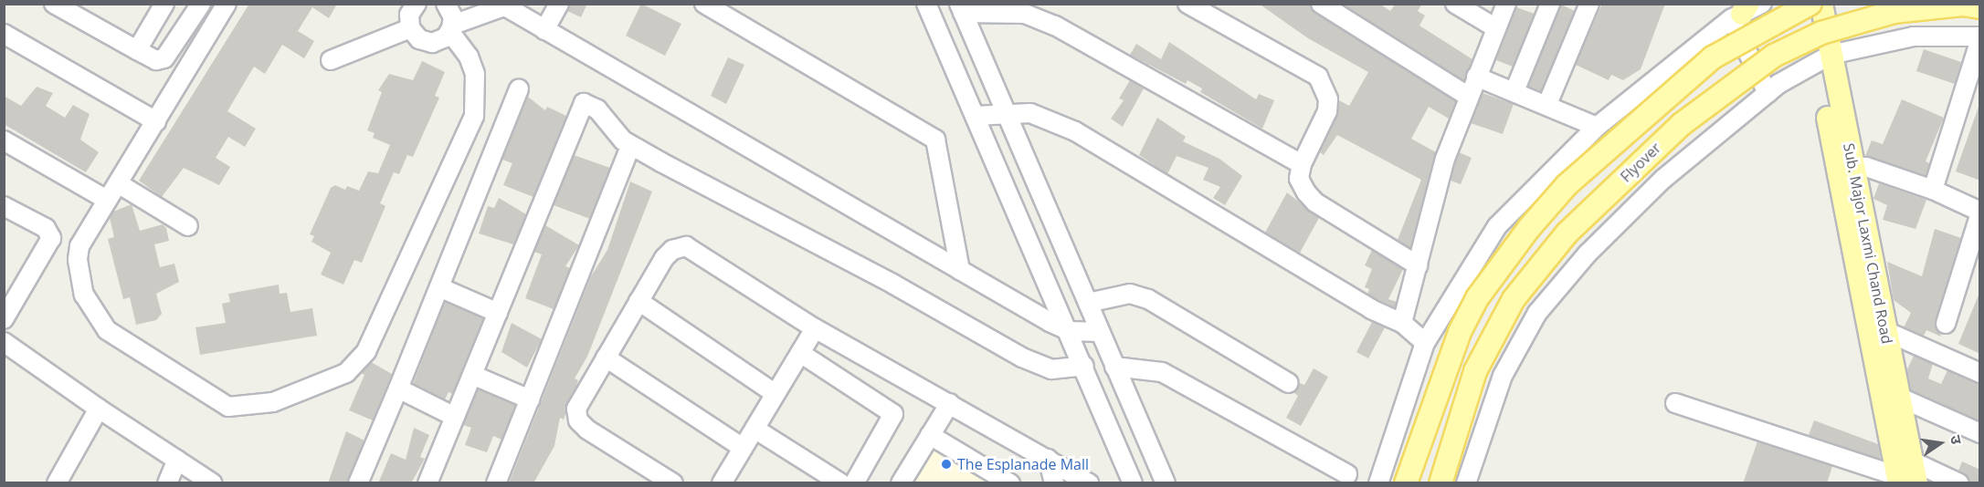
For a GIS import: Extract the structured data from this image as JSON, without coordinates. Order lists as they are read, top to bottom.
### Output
{
  "streets": {
    "main road": ["Flyover", "Sub. Major Laxmi Chand Road"]
  },
  "crossings": [
    ["Flyover", "Sub. Major Laxmi Chand Road"]
  ],
  "places": ["The Esplanade Mall"],
  "north": "right"
}
